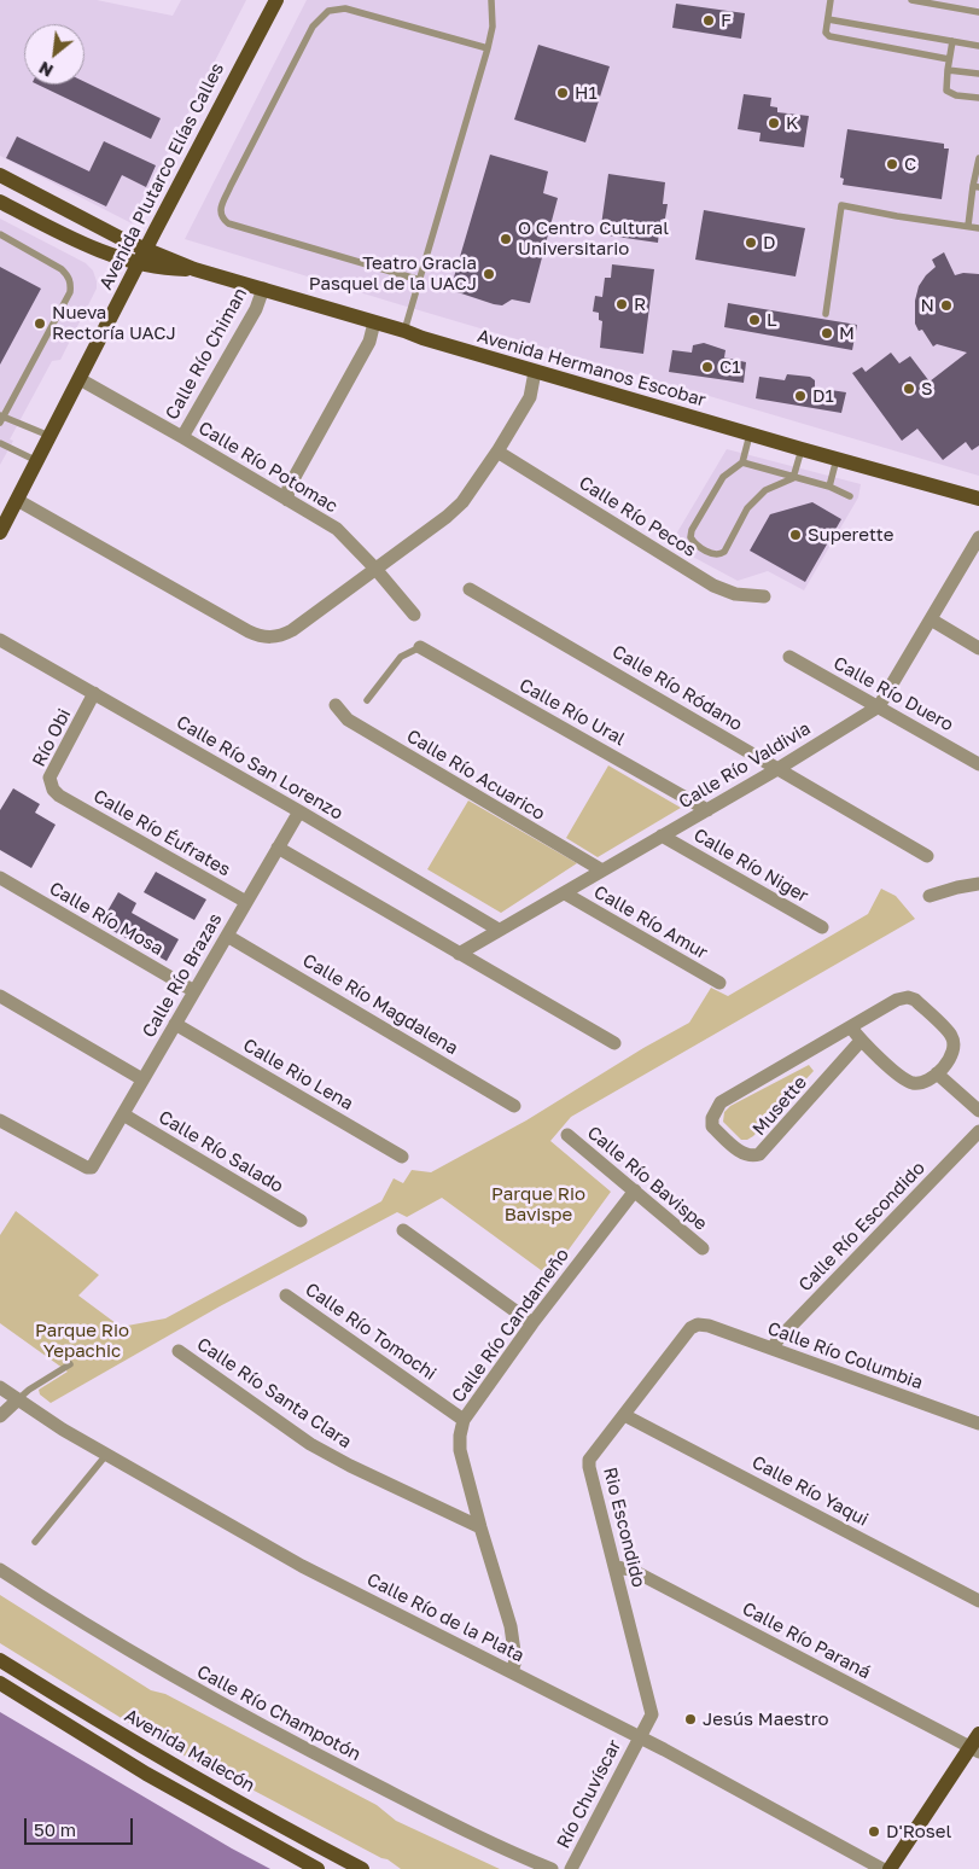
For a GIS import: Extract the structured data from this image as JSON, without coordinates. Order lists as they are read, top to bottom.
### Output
{
  "streets": {
    "main road": ["Avenida Plutarco Elías Calles", "Avenida Hermanos Escobar", "Avenida Malecón"],
    "street": [
      "Calle Río Chiman",
      "Calle Río Potomac",
      "Calle Río Pecos",
      "Calle Río Ródano",
      "Calle Río Duero",
      "Calle Río Ural",
      "Río Obi",
      "Calle Río Valdivia",
      "Calle Río San Lorenzo",
      "Calle Río Acuarico",
      "Calle Río Éufrates",
      "Calle Río Niger",
      "Calle Río Mosa",
      "Calle Río Amur",
      "Calle Río Brazas",
      "Calle Río Magdalena",
      "Calle Rio Lena",
      "Musette",
      "Calle Río Salado",
      "Calle Río Bavispe",
      "Calle Río Escondido",
      "Calle Río Candameño",
      "Calle Río Tomochi",
      "Calle Río Columbia",
      "Calle Río Santa Clara",
      "Calle Río Yaqui",
      "Rio Escondido",
      "Calle Río de la Plata",
      "Calle Río Paraná",
      "Calle Río Champotón",
      "Río Chuvíscar"
    ]
  },
  "crossings": [
    ["Avenida Plutarco Elías Calles", "Avenida Hermanos Escobar"],
    ["Avenida Plutarco Elías Calles", "Calle Río Potomac"],
    ["Calle Río Chiman", "Avenida Hermanos Escobar"],
    ["Calle Río Chiman", "Calle Río Potomac"],
    ["Calle Río Ródano", "Calle Río Valdivia"],
    ["Calle Río Duero", "Calle Río Valdivia"],
    ["Calle Río Ural", "Calle Río Valdivia"],
    ["Río Obi", "Calle Río San Lorenzo"],
    ["Río Obi", "Calle Río Éufrates"],
    ["Calle Río Valdivia", "Calle Río San Lorenzo"],
    ["Calle Río Valdivia", "Calle Río Acuarico"],
    ["Calle Río Valdivia", "Calle Río Niger"],
    ["Calle Río Valdivia", "Calle Río Amur"],
    ["Calle Río San Lorenzo", "Calle Río Brazas"],
    ["Calle Río Éufrates", "Calle Río Brazas"],
    ["Calle Río Mosa", "Calle Río Brazas"],
    ["Calle Río Brazas", "Calle Río Magdalena"],
    ["Calle Río Brazas", "Calle Rio Lena"],
    ["Calle Río Brazas", "Calle Río Salado"],
    ["Calle Río Bavispe", "Calle Río Candameño"],
    ["Calle Río Escondido", "Calle Río Columbia"],
    ["Calle Río Candameño", "Calle Río Tomochi"],
    ["Calle Río Candameño", "Calle Río Santa Clara"],
    ["Calle Río Candameño", "Calle Río de la Plata"],
    ["Calle Río Columbia", "Rio Escondido"],
    ["Calle Río Yaqui", "Rio Escondido"],
    ["Rio Escondido", "Calle Río de la Plata"],
    ["Rio Escondido", "Calle Río Paraná"],
    ["Rio Escondido", "Río Chuvíscar"],
    ["Calle Río de la Plata", "Río Chuvíscar"]
  ],
  "parks": ["Parque Rio Bavispe", "Parque Rio Yepachic"],
  "places": [
    "F",
    "H1",
    "K",
    "C",
    "O Centro Cultural Universitario",
    "D",
    "Teatro Gracia Pasquel de la UACJ",
    "R",
    "N",
    "L",
    "Nueva Rectoría UACJ",
    "M",
    "C1",
    "S",
    "D1",
    "Superette",
    "Jesús Maestro",
    "D'Rosel"
  ],
  "scale_bar": "50 m",
  "north": "bottom left"
}
